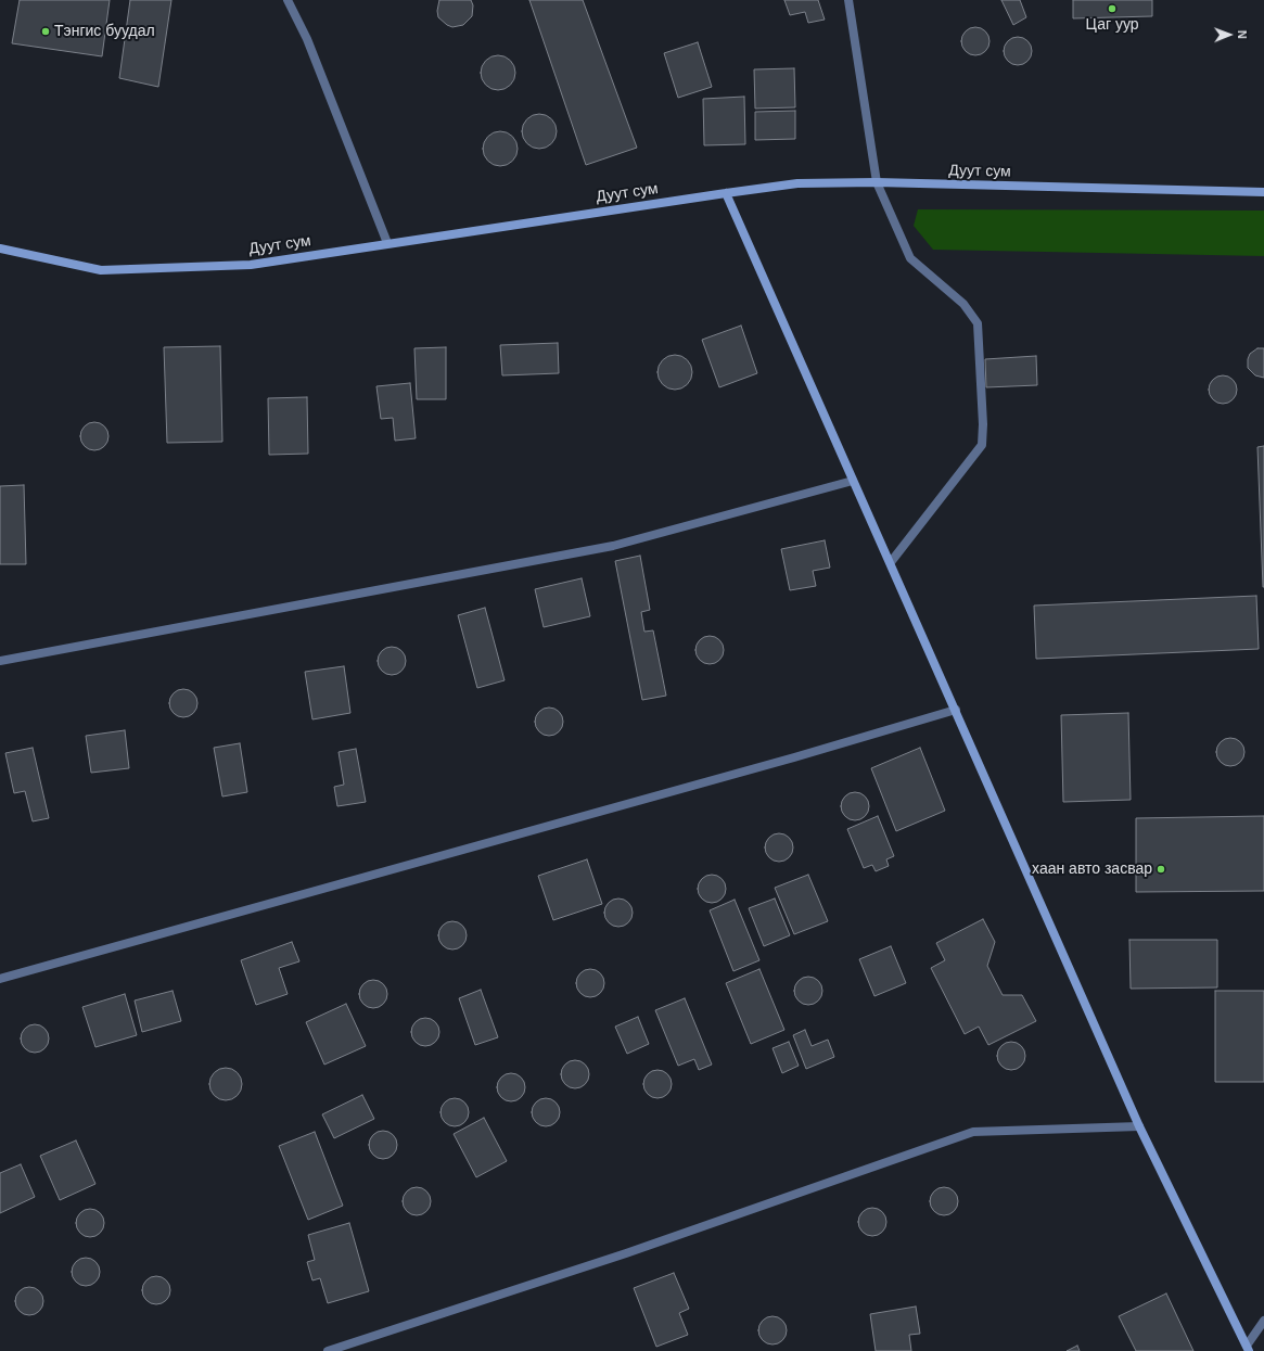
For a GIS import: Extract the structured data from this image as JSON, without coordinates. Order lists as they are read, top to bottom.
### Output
{
  "streets": {
    "main road": ["Дуут сум"]
  },
  "places": ["Цаг уур", "Тэнгис буудал", "хаан авто засвар"],
  "north": "right"
}
